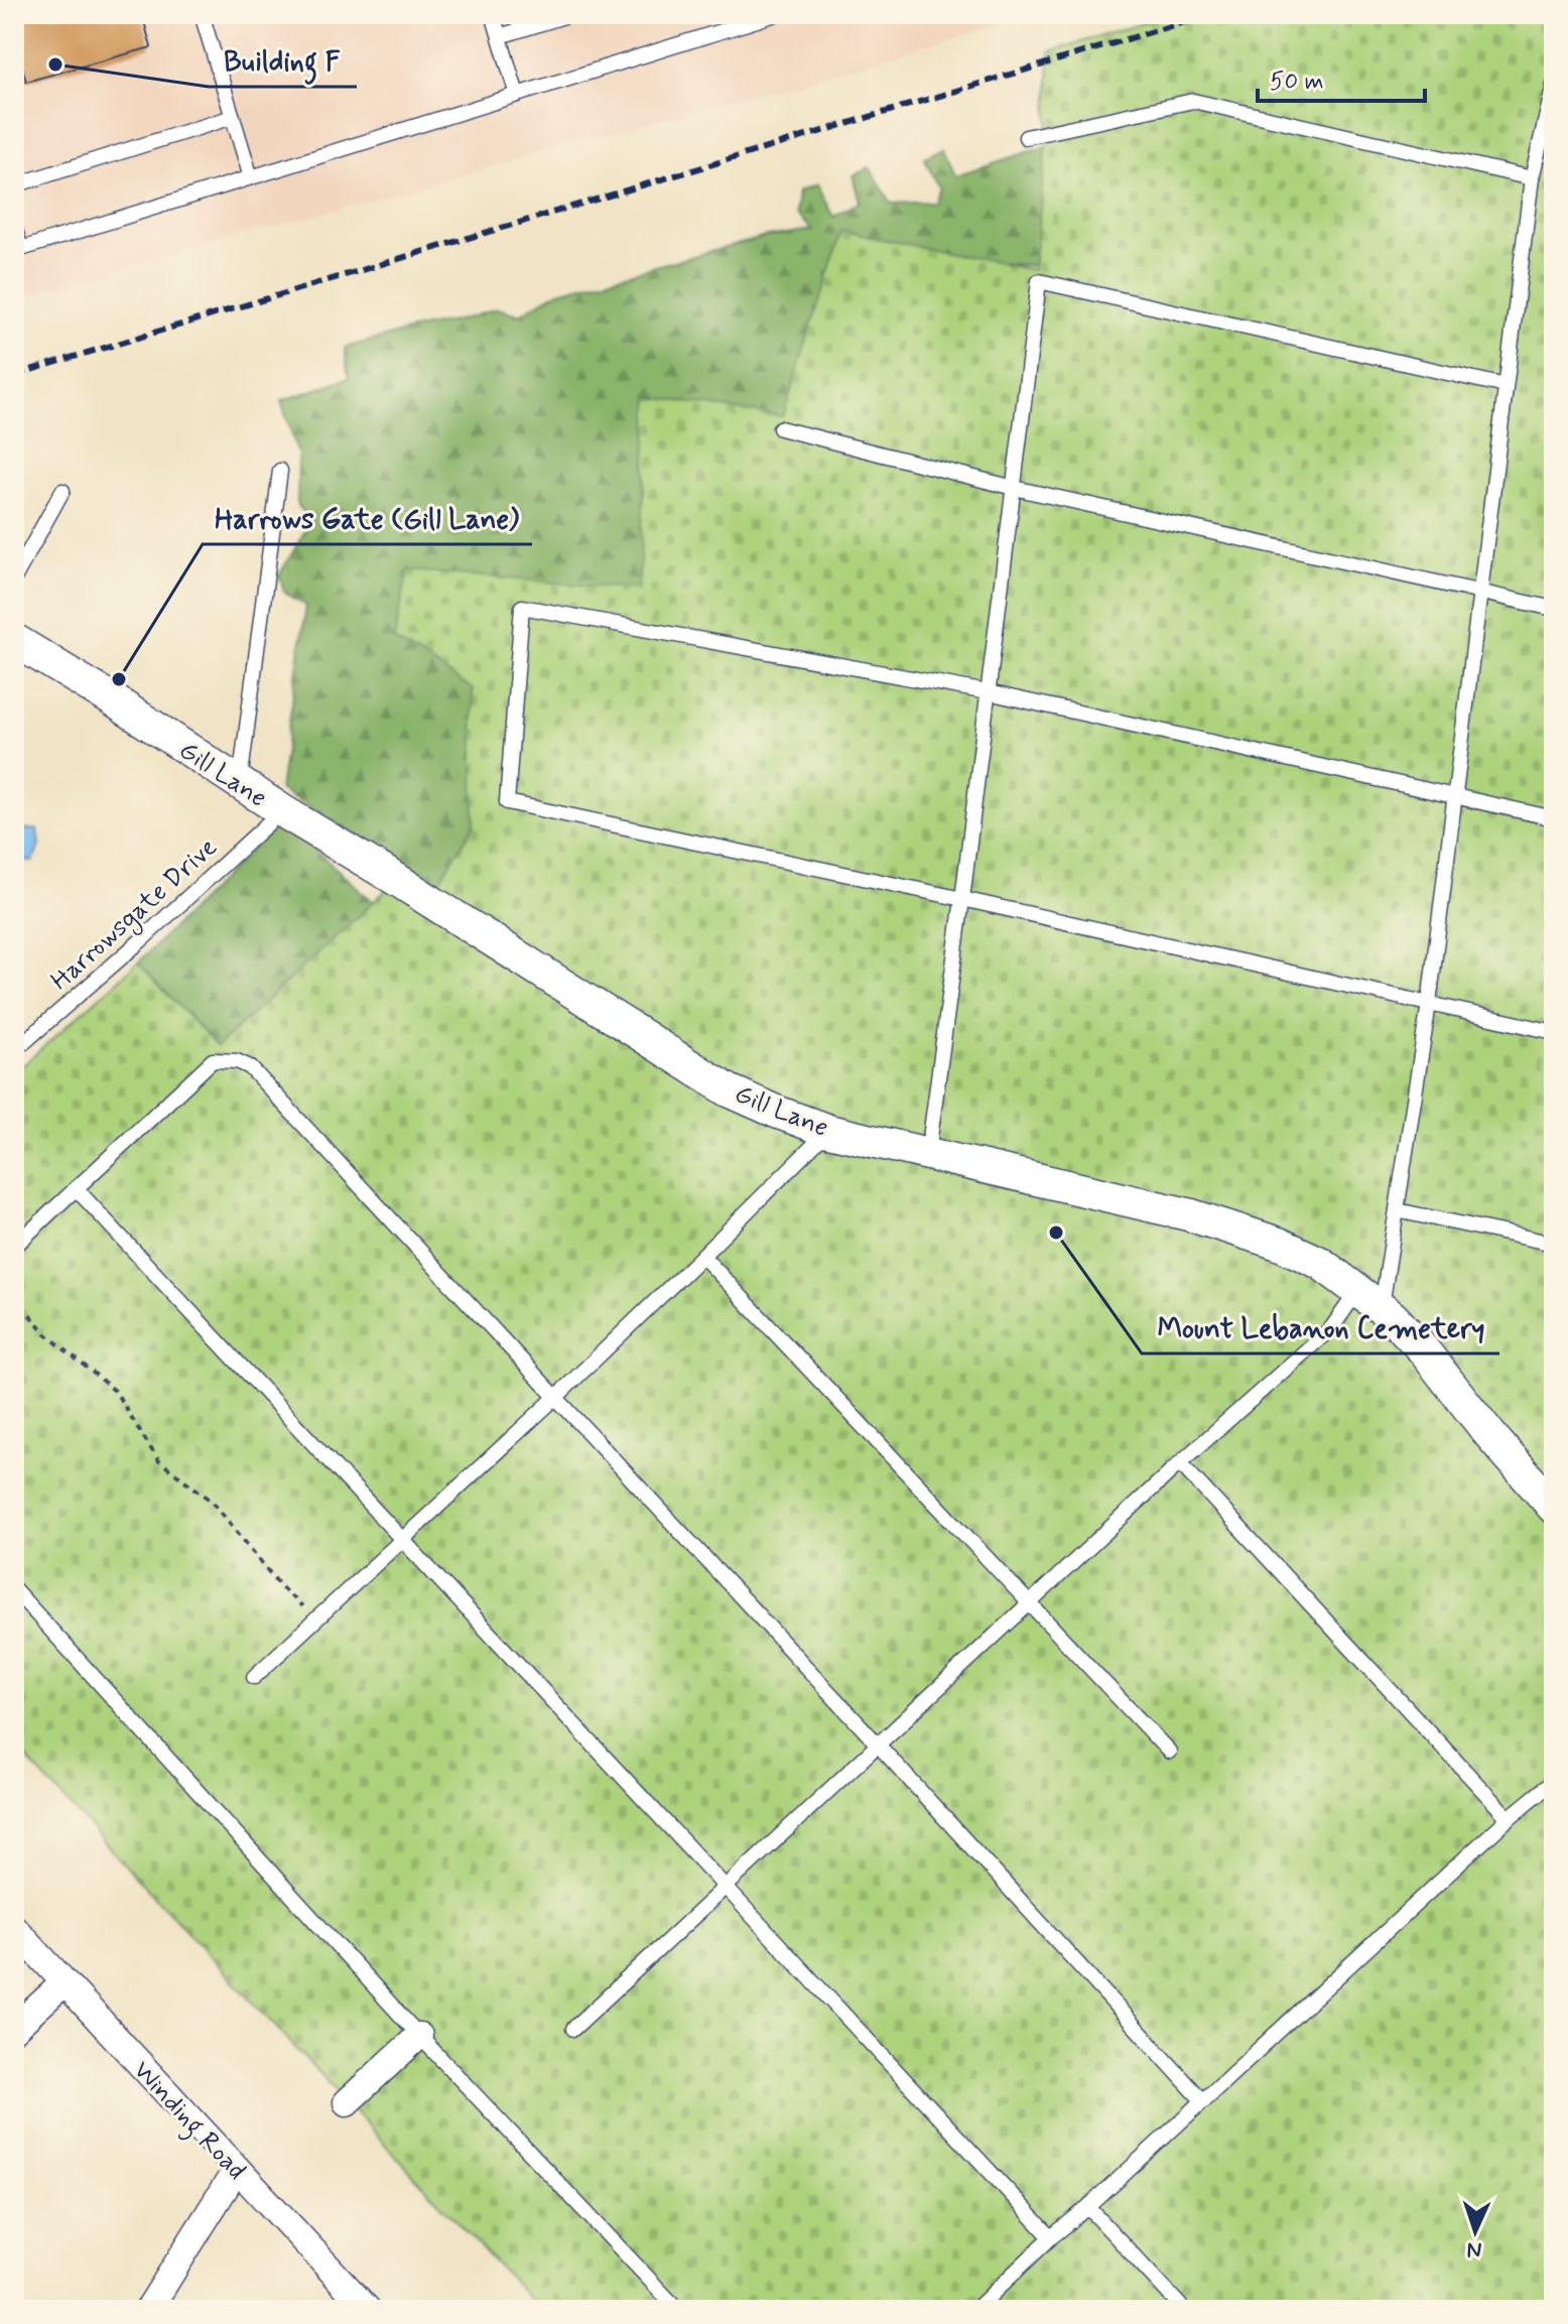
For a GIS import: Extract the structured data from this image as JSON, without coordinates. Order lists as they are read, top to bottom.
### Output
{
  "streets": {
    "street": ["Gill Lane", "Winding Road"],
    "lane": ["Harrowsgate Drive"]
  },
  "crossings": [
    ["Gill Lane", "Harrowsgate Drive"]
  ],
  "places": ["Building F", "Harrows Gate (Gill Lane)", "Mount Lebanon Cemetery"],
  "scale_bar": "50 m",
  "north": "bottom"
}
